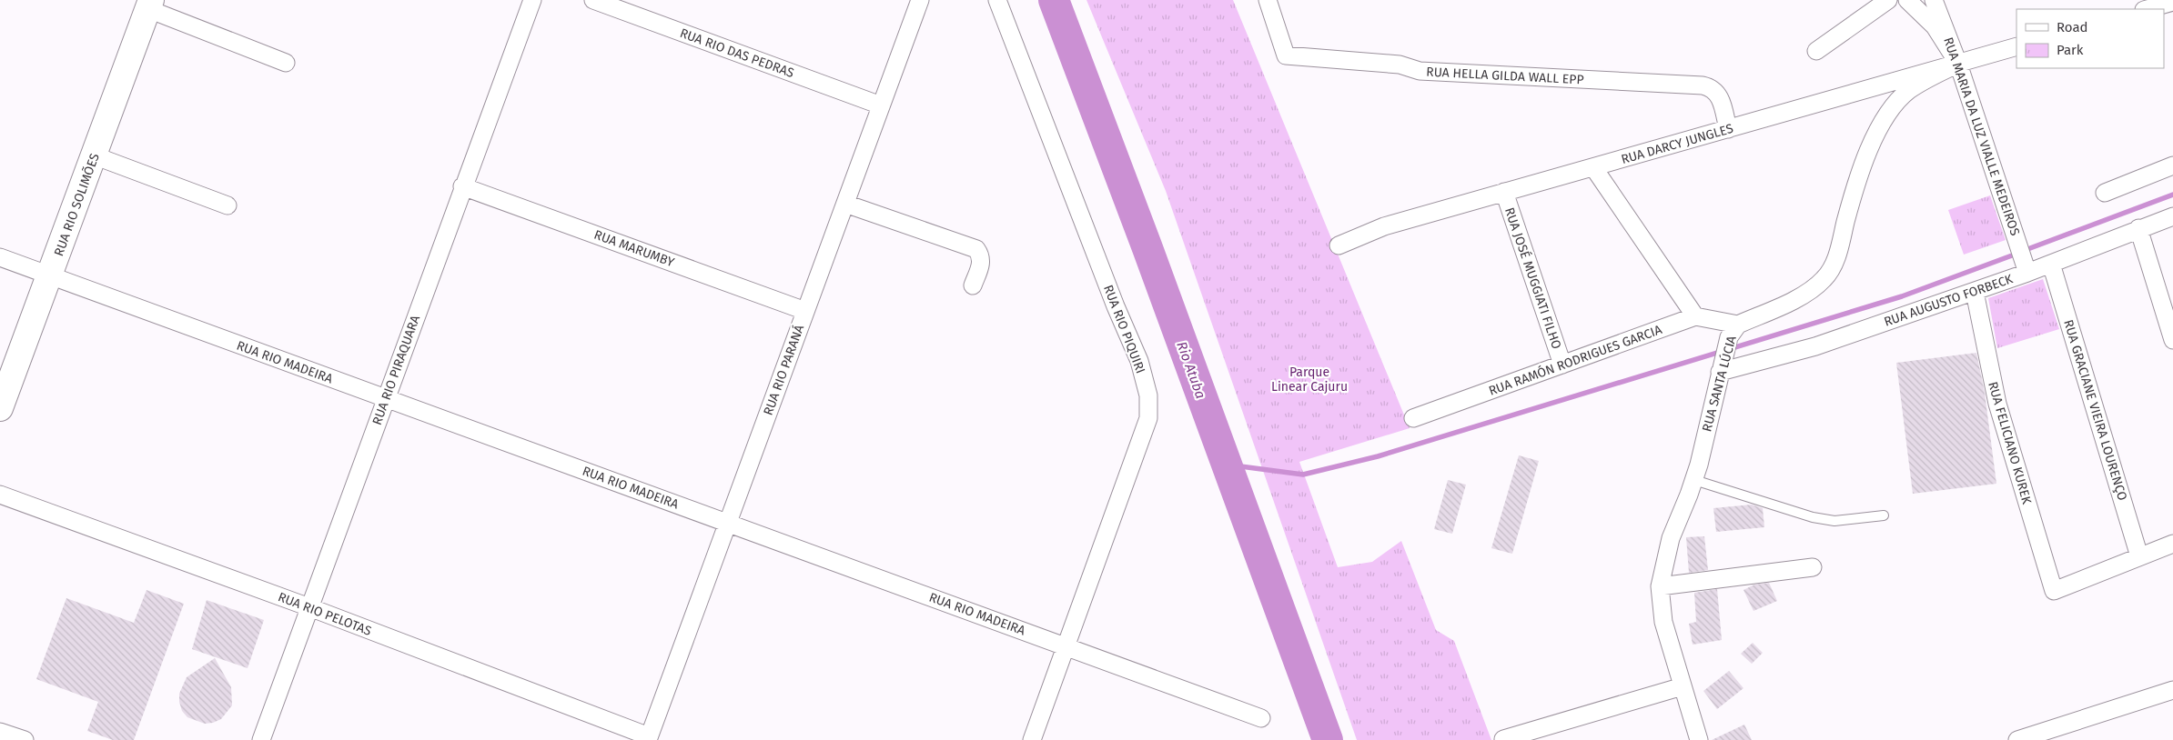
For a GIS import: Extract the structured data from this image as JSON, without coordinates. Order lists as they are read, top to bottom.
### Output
{
  "streets": {
    "street": [
      "RUA RIO DAS PEDRAS",
      "RUA HELLA GILDA WALL EPP",
      "RUA MARIA DA LUZ VIALLE MEDEIROS",
      "RUA DARCY JUNGLES",
      "RUA RIO SOLIMÕES",
      "RUA MARUMBY",
      "RUA JOSÉ MUGGIATI FILHO",
      "RUA AUGUSTO FORBECK",
      "RUA RIO PIQUIRI",
      "RUA RAMÓN RODRIGUES GARCIA",
      "RUA RIO MADEIRA",
      "RUA RIO PIRAQUARA",
      "RUA RIO PARANÁ",
      "RUA SANTA LÚCIA",
      "RUA GRACIANE VIEIRA LOURENÇO",
      "RUA FELICIANO KUREK",
      "RUA RIO PELOTAS"
    ]
  },
  "crossings": [
    ["RUA RIO DAS PEDRAS", "RUA RIO PARANÁ"],
    ["RUA HELLA GILDA WALL EPP", "RUA DARCY JUNGLES"],
    ["RUA MARIA DA LUZ VIALLE MEDEIROS", "RUA DARCY JUNGLES"],
    ["RUA MARIA DA LUZ VIALLE MEDEIROS", "RUA AUGUSTO FORBECK"],
    ["RUA MARIA DA LUZ VIALLE MEDEIROS", "RUA SANTA LÚCIA"],
    ["RUA DARCY JUNGLES", "RUA JOSÉ MUGGIATI FILHO"],
    ["RUA DARCY JUNGLES", "RUA SANTA LÚCIA"],
    ["RUA RIO SOLIMÕES", "RUA RIO MADEIRA"],
    ["RUA MARUMBY", "RUA RIO PIRAQUARA"],
    ["RUA MARUMBY", "RUA RIO PARANÁ"],
    ["RUA JOSÉ MUGGIATI FILHO", "RUA RAMÓN RODRIGUES GARCIA"],
    ["RUA AUGUSTO FORBECK", "RUA SANTA LÚCIA"],
    ["RUA AUGUSTO FORBECK", "RUA GRACIANE VIEIRA LOURENÇO"],
    ["RUA AUGUSTO FORBECK", "RUA FELICIANO KUREK"],
    ["RUA RIO PIQUIRI", "RUA RIO MADEIRA"],
    ["RUA RIO MADEIRA", "RUA RIO PIRAQUARA"],
    ["RUA RIO MADEIRA", "RUA RIO PARANÁ"],
    ["RUA RIO PIRAQUARA", "RUA RIO PELOTAS"],
    ["RUA RIO PARANÁ", "RUA RIO PELOTAS"],
    ["RUA GRACIANE VIEIRA LOURENÇO", "RUA FELICIANO KUREK"]
  ],
  "water": ["Rio Atuba"],
  "parks": ["Parque Linear Cajuru"],
  "legend": ["Road", "Park"]
}
